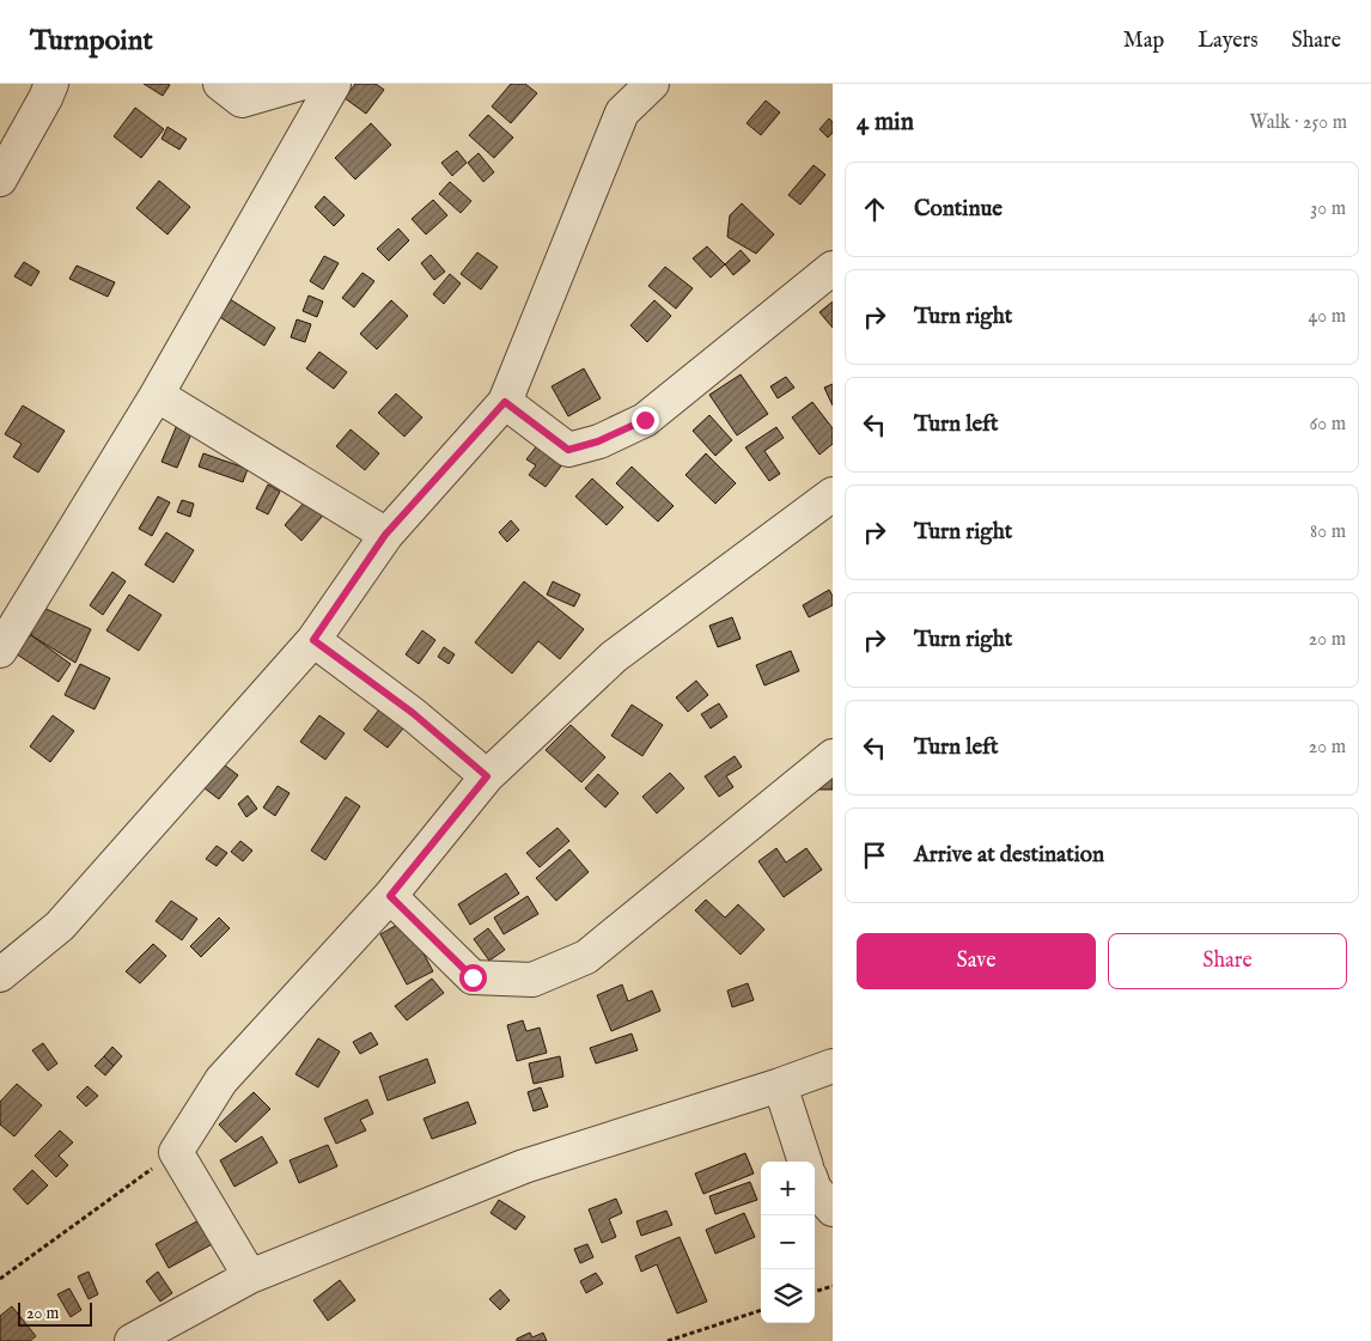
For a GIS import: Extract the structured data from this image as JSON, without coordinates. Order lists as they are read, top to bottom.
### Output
{
  "scale_bar": "20 m",
  "page": {
    "header": "Turnpoint",
    "nav": ["Map", "Layers", "Share"],
    "heading": ["4 min", "Walk · 250 m"],
    "list": [
      ["Continue", "30 m"],
      ["Turn right", "40 m"],
      ["Turn left", "60 m"],
      ["Turn right", "80 m"],
      ["Turn right", "20 m"],
      ["Turn left", "20 m"],
      "Arrive at destination"
    ],
    "buttons": ["Save", "Share"],
    "map_buttons": ["+", "−"],
    "scale": "20 m"
  }
}
